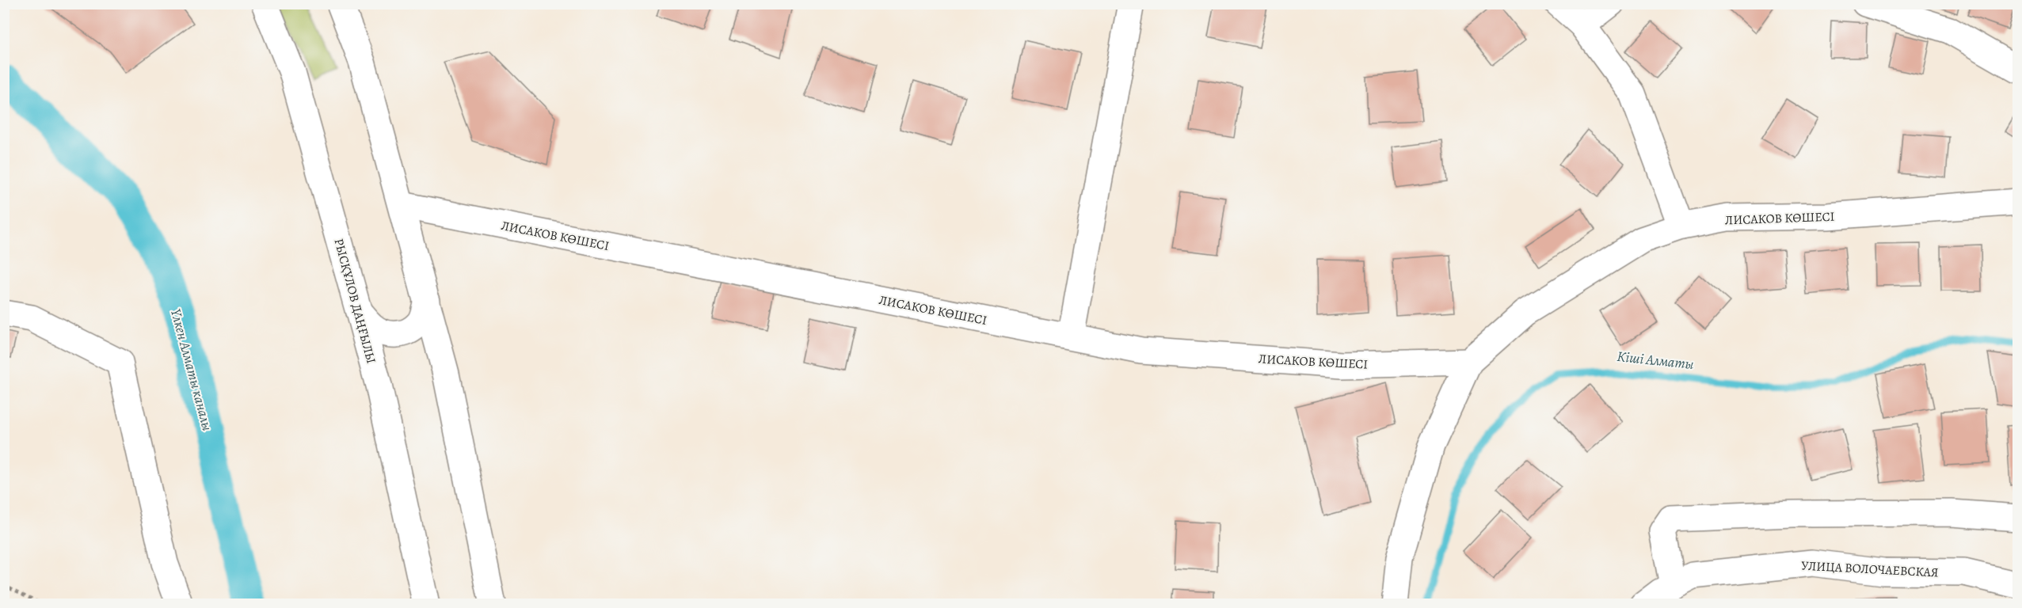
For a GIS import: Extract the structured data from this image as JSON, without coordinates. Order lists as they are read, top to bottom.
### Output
{
  "streets": {
    "street": ["ЛИСАКОВ КӨШЕСІ", "РЫСҚҰЛОВ ДАҢҒЫЛЫ", "УЛИЦА ВОЛОЧАЕВСКАЯ"]
  },
  "water": ["Кіші Алматы", "Үлкен Алматы каналы"]
}
